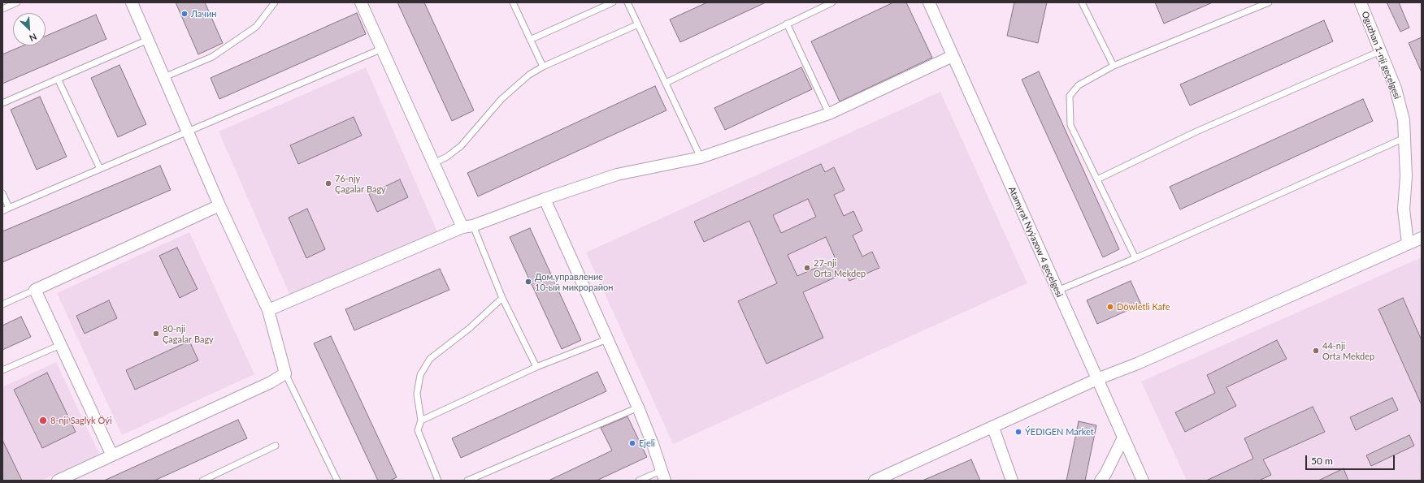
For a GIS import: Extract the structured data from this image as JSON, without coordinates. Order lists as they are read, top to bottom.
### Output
{
  "streets": {
    "street": ["Oguzhan 1-nji geçelgesi", "Atamyrat Nyýazow 4 geçelgesi"]
  },
  "places": [
    "Лачин",
    "76-njy Çagalar Bagy",
    "27-nji Orta Mekdep",
    "Дом.управление 10-ый микрорайон",
    "Döwletli Kafe",
    "80-nji Çagalar Bagy",
    "44-nji Orta Mekdep",
    "8-nji Saglyk Öýi",
    "ÝEDIGEN Market",
    "Ejeli"
  ],
  "scale_bar": "50 m",
  "north": "bottom right"
}
